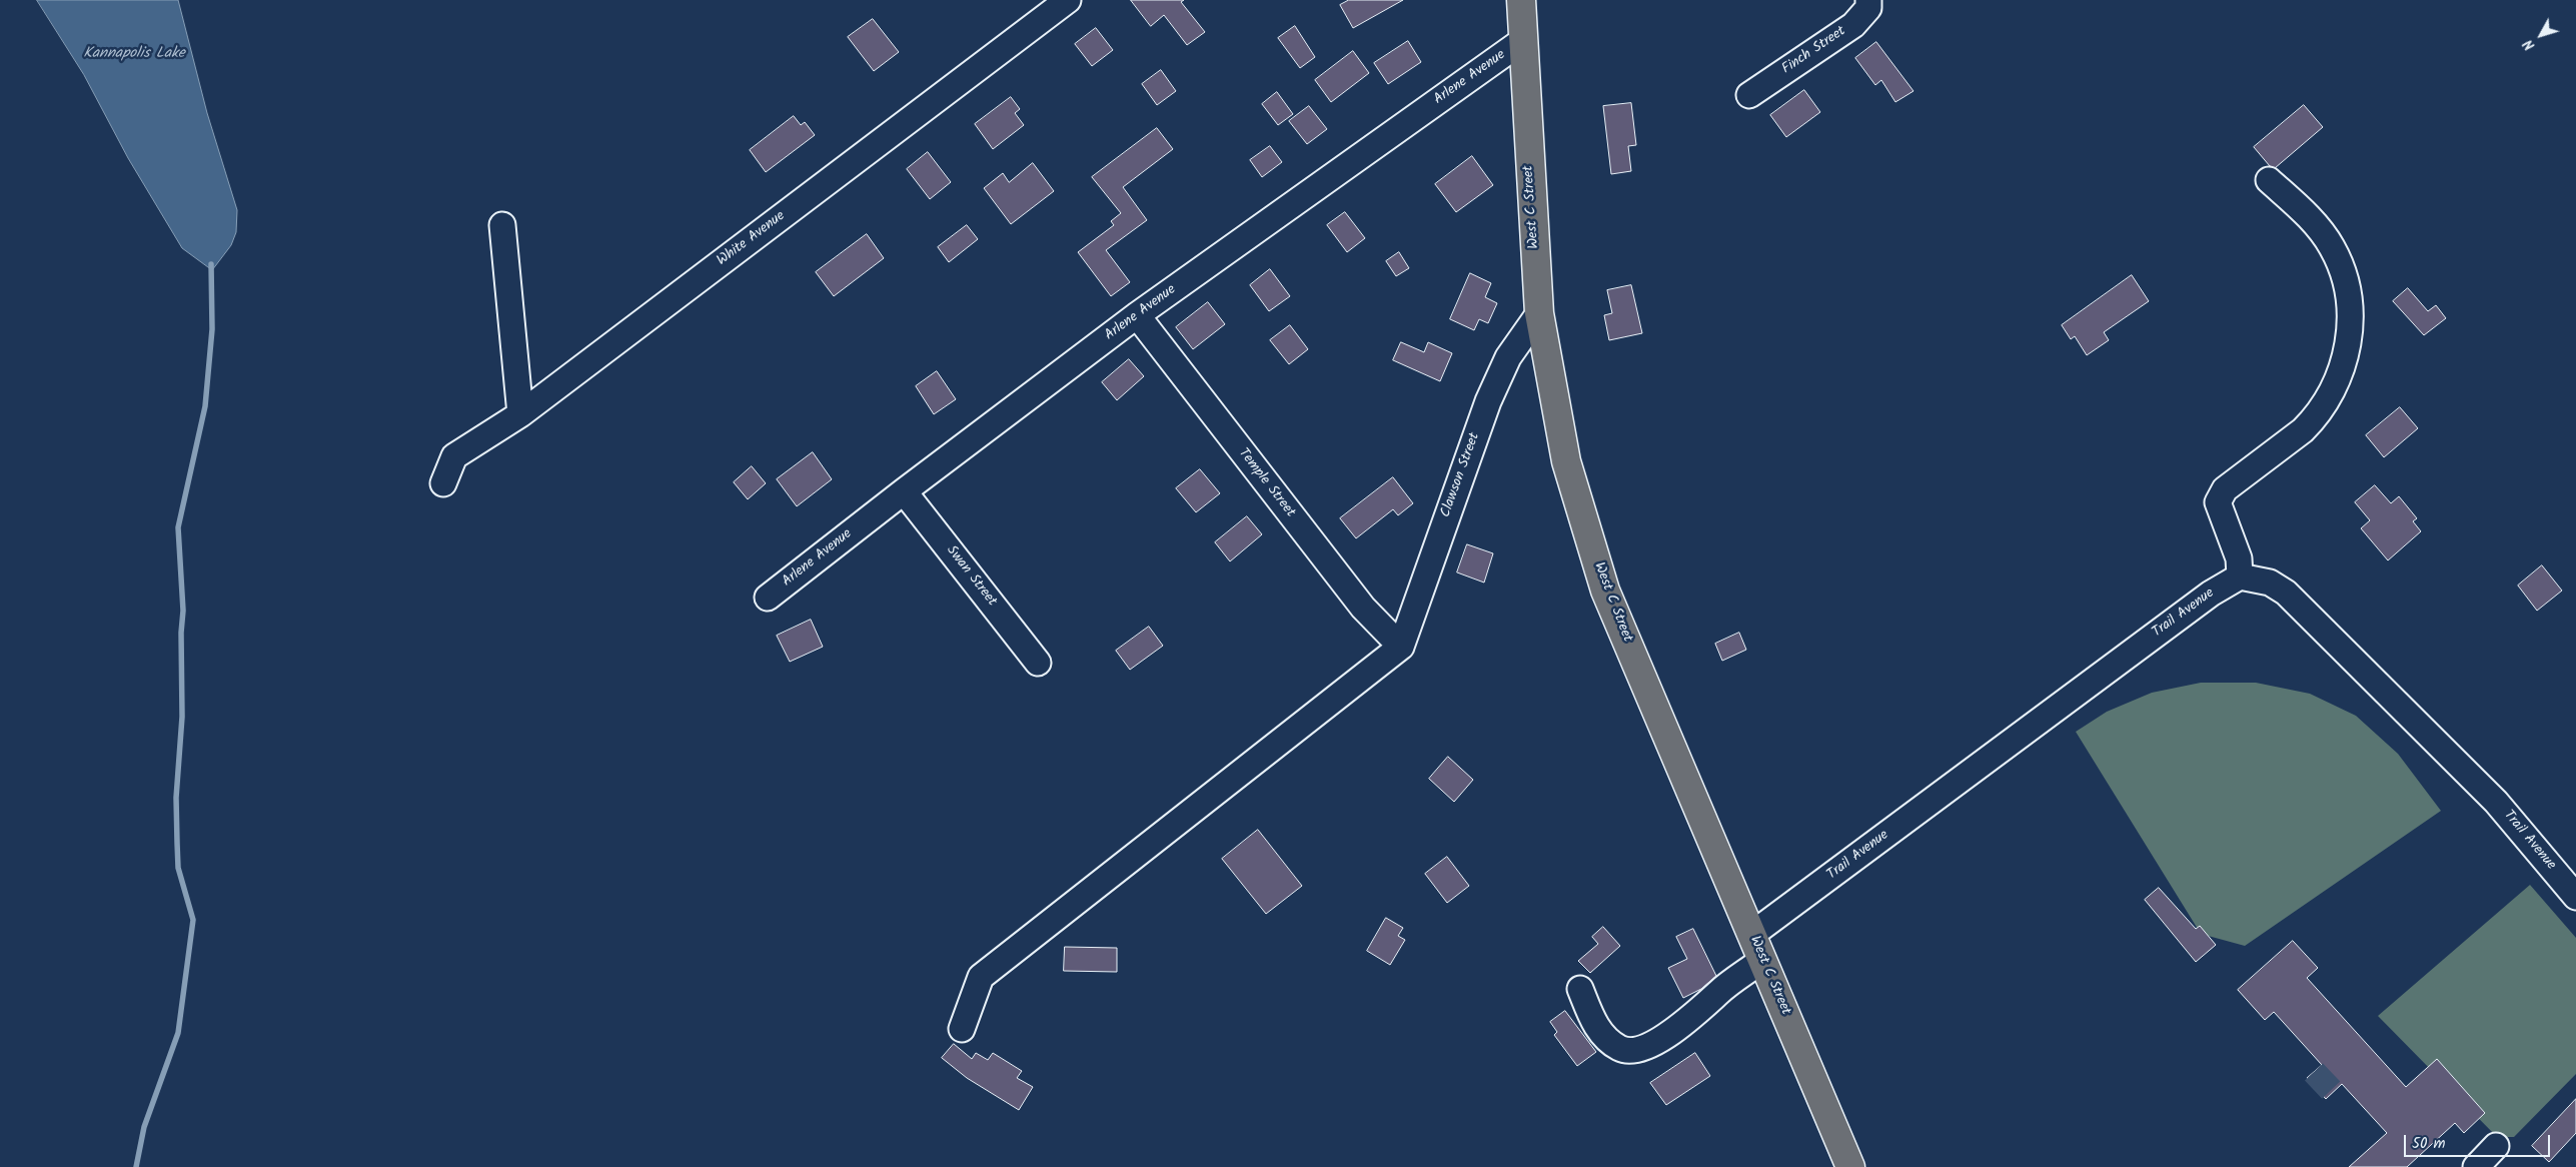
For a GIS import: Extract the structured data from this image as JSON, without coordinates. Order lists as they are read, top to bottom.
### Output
{
  "streets": {
    "main road": ["West C Street"],
    "street": [
      "Finch Street",
      "Arlene Avenue",
      "White Avenue",
      "Clawson Street",
      "Temple Street",
      "Swan Street",
      "Trail Avenue"
    ]
  },
  "crossings": [
    ["Arlene Avenue", "West C Street"],
    ["Arlene Avenue", "Temple Street"],
    ["Arlene Avenue", "Swan Street"],
    ["West C Street", "Clawson Street"],
    ["West C Street", "Trail Avenue"],
    ["Clawson Street", "Temple Street"]
  ],
  "water": ["Kannapolis Lake"],
  "scale_bar": "50 m",
  "north": "bottom left"
}
